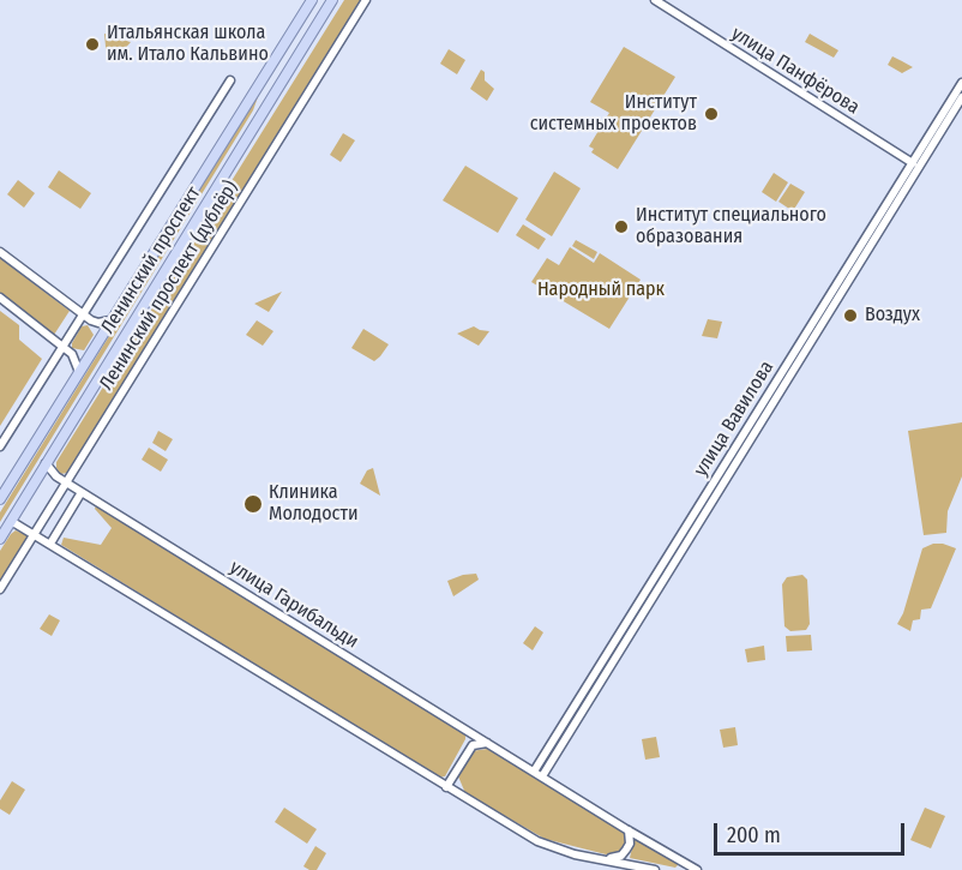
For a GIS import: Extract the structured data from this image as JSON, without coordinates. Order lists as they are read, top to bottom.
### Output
{
  "streets": {
    "main road": ["Ленинский проспект"],
    "street": [
      "улица Панфёрова",
      "Ленинский проспект (дублёр)",
      "улица Вавилова",
      "улица Гарибальди"
    ]
  },
  "crossings": [
    ["улица Панфёрова", "улица Вавилова"],
    ["Ленинский проспект", "улица Гарибальди"],
    ["Ленинский проспект (дублёр)", "улица Гарибальди"],
    ["улица Вавилова", "улица Гарибальди"]
  ],
  "parks": ["Народный парк"],
  "places": [
    "Итальянская школа им. Итало Кальвино",
    "Институт системных проектов",
    "Институт специального образования",
    "Воздух",
    "Клиника Молодости"
  ],
  "scale_bar": "200 m"
}
